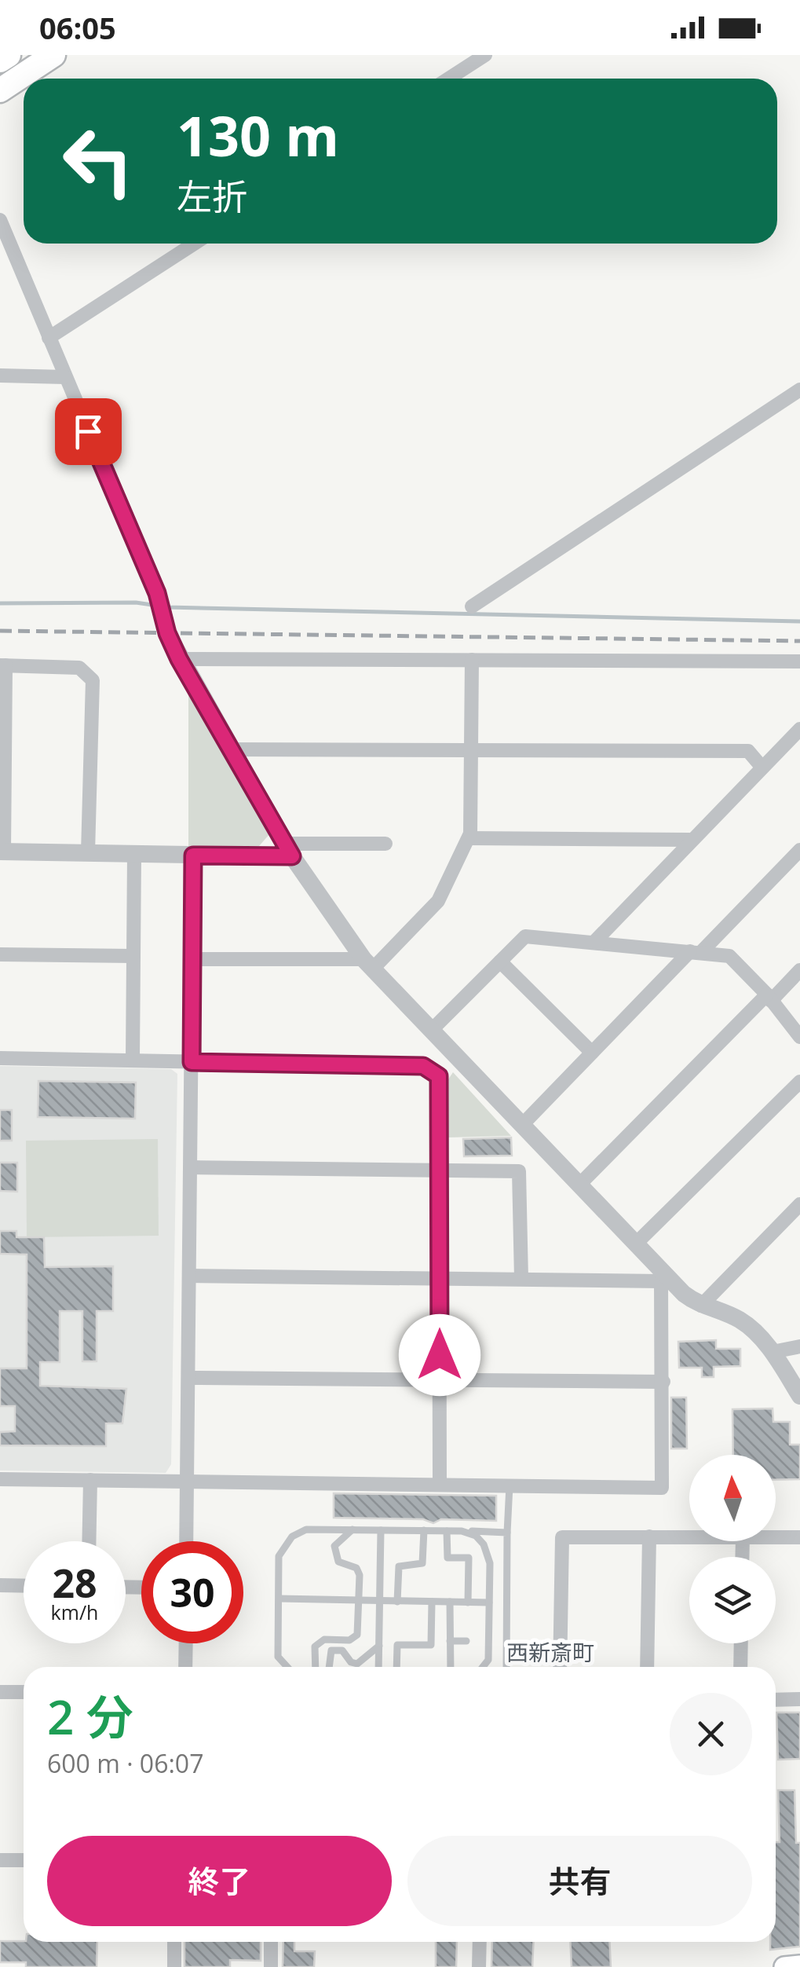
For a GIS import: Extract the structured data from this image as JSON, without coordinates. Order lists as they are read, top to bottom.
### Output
{
  "districts": ["西新斎町"],
  "north": "top",
  "page": {
    "status": "06:05",
    "turn": ["130 m", "左折"],
    "speed": "28 km/h",
    "limit": "30",
    "heading": ["2 分", "600 m · 06:07"],
    "buttons": ["終了", "共有"]
  }
}
